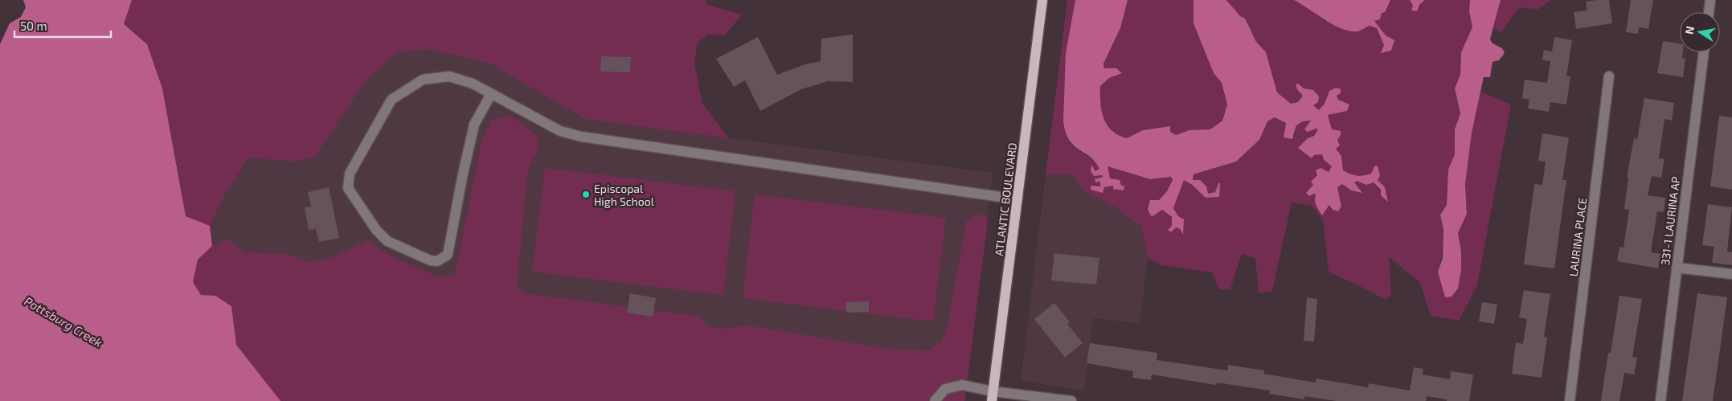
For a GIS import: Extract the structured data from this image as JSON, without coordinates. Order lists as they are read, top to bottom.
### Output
{
  "streets": {
    "main road": ["ATLANTIC BOULEVARD"],
    "street": ["331-1 LAURINA AP", "LAURINA PLACE"]
  },
  "water": ["Pottsburg Creek"],
  "places": ["Episcopal High School"],
  "scale_bar": "50 m",
  "north": "left"
}
